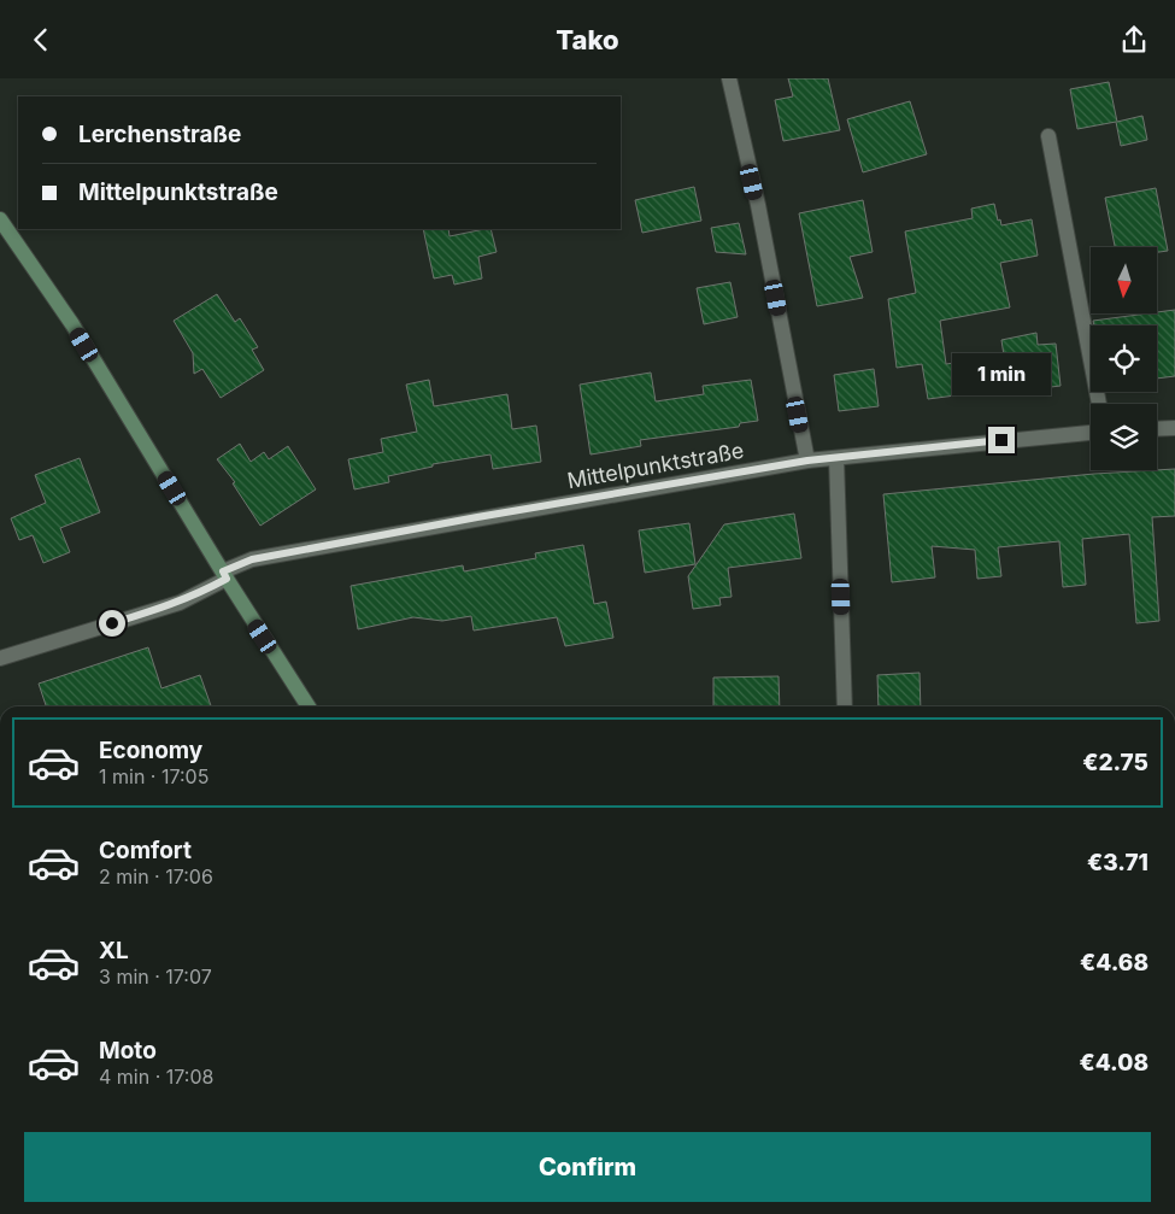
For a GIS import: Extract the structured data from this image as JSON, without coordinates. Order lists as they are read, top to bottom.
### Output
{
  "streets": {
    "street": ["Mittelpunktstraße"]
  },
  "north": "bottom",
  "page": {
    "header": "Tako",
    "banner": ["Lerchenstraße", "Mittelpunktstraße"],
    "bubble": "1 min",
    "list": [
      {
        "name": "Economy",
        "note": "1 min · 17:05",
        "value": "€2.75"
      },
      {
        "name": "Comfort",
        "note": "2 min · 17:06",
        "value": "€3.71"
      },
      {
        "name": "XL",
        "note": "3 min · 17:07",
        "value": "€4.68"
      },
      {
        "name": "Moto",
        "note": "4 min · 17:08",
        "value": "€4.08"
      }
    ],
    "buttons": "Confirm"
  }
}
